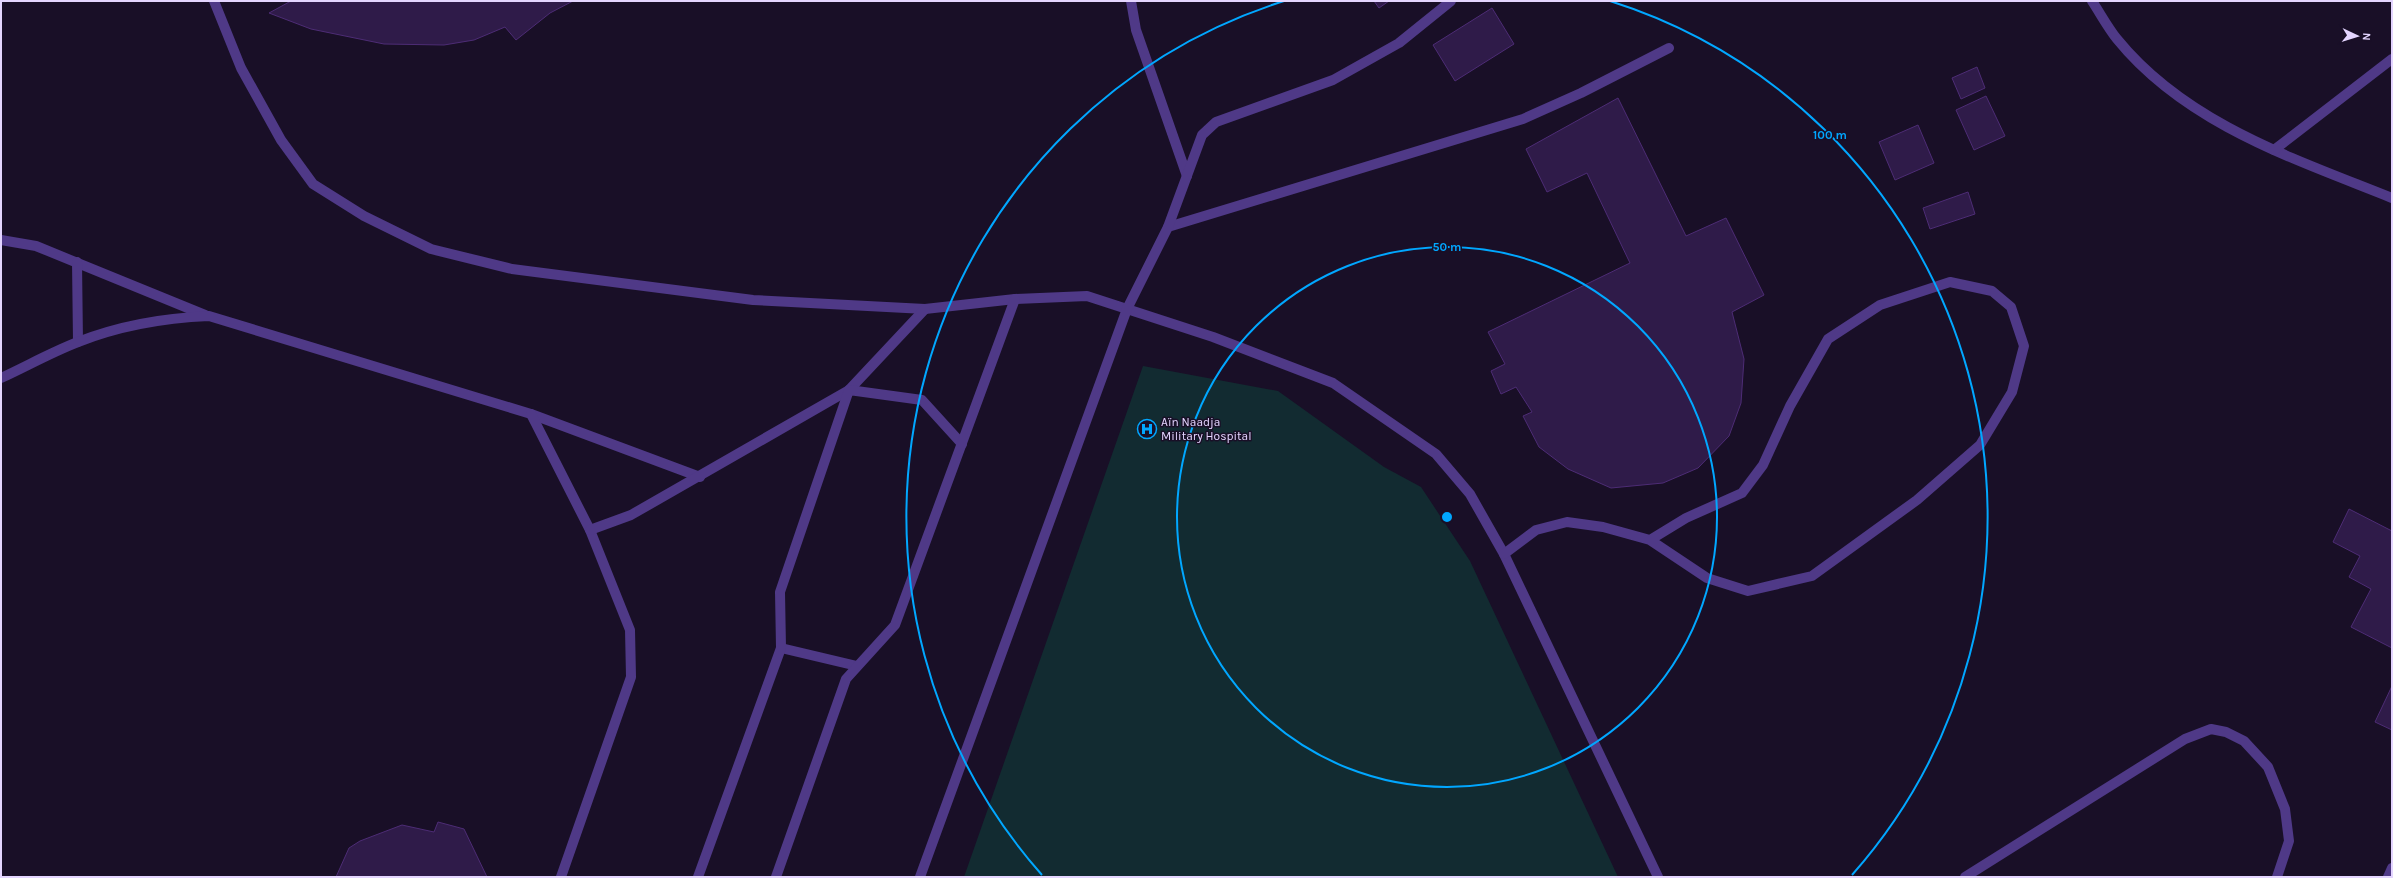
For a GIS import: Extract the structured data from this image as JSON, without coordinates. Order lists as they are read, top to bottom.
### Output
{
  "places": {
    "hospital": ["Aïn Naadja Military Hospital"]
  },
  "north": "right",
  "rings": ["100 m", "50 m"]
}
